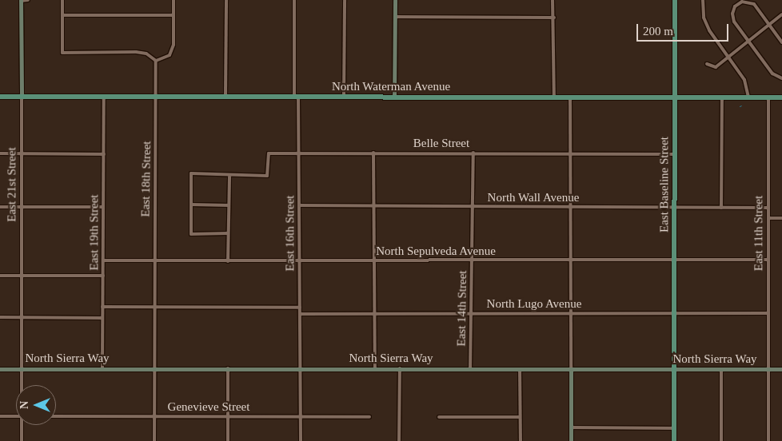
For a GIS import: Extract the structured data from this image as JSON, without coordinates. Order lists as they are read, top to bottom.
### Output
{
  "streets": {
    "main road": ["North Waterman Avenue", "East Baseline Street"],
    "street": [
      "Belle Street",
      "East 18th Street",
      "East 21st Street",
      "North Wall Avenue",
      "East 19th Street",
      "East 16th Street",
      "East 11th Street",
      "North Sepulveda Avenue",
      "North Lugo Avenue",
      "East 14th Street",
      "North Sierra Way",
      "Genevieve Street"
    ]
  },
  "crossings": [
    ["North Waterman Avenue", "East 18th Street"],
    ["North Waterman Avenue", "East 21st Street"],
    ["North Waterman Avenue", "East Baseline Street"],
    ["North Waterman Avenue", "East 19th Street"],
    ["North Waterman Avenue", "East 16th Street"],
    ["North Waterman Avenue", "East 11th Street"],
    ["Belle Street", "East Baseline Street"],
    ["Belle Street", "East 16th Street"],
    ["Belle Street", "East 14th Street"],
    ["East 18th Street", "North Sepulveda Avenue"],
    ["East 18th Street", "North Sierra Way"],
    ["East 18th Street", "Genevieve Street"],
    ["East 21st Street", "North Sierra Way"],
    ["East Baseline Street", "North Wall Avenue"],
    ["East Baseline Street", "North Sepulveda Avenue"],
    ["East Baseline Street", "North Lugo Avenue"],
    ["East Baseline Street", "North Sierra Way"],
    ["North Wall Avenue", "East 16th Street"],
    ["North Wall Avenue", "East 11th Street"],
    ["North Wall Avenue", "East 14th Street"],
    ["East 19th Street", "North Sepulveda Avenue"],
    ["East 19th Street", "North Sierra Way"],
    ["East 16th Street", "North Sepulveda Avenue"],
    ["East 16th Street", "North Lugo Avenue"],
    ["East 16th Street", "North Sierra Way"],
    ["East 16th Street", "Genevieve Street"],
    ["East 11th Street", "North Sepulveda Avenue"],
    ["East 11th Street", "North Lugo Avenue"],
    ["East 11th Street", "North Sierra Way"],
    ["North Sepulveda Avenue", "East 14th Street"],
    ["North Lugo Avenue", "East 14th Street"],
    ["East 14th Street", "North Sierra Way"]
  ],
  "scale_bar": "200 m",
  "north": "left"
}
